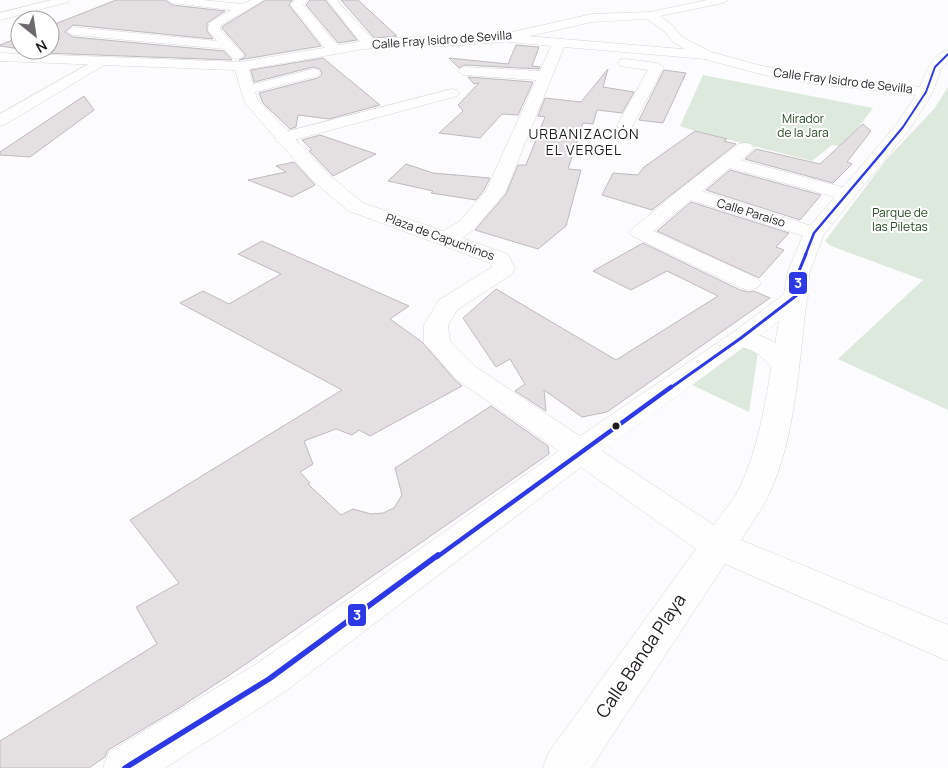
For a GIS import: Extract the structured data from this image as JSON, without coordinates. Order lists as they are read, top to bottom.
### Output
{
  "streets": {
    "street": [
      "Calle Fray Isidro de Sevilla",
      "Calle Paraíso",
      "Plaza de Capuchinos",
      "Calle Banda Playa"
    ]
  },
  "crossings": [
    ["Calle Fray Isidro de Sevilla", "Plaza de Capuchinos"],
    ["Calle Fray Isidro de Sevilla", "Calle Banda Playa"],
    ["Calle Paraíso", "Calle Banda Playa"]
  ],
  "districts": ["URBANIZACIÓN EL VERGEL"],
  "parks": ["Mirador de la Jara", "Parque de las Piletas"],
  "lines": ["transit line 3"],
  "north": "bottom right"
}
